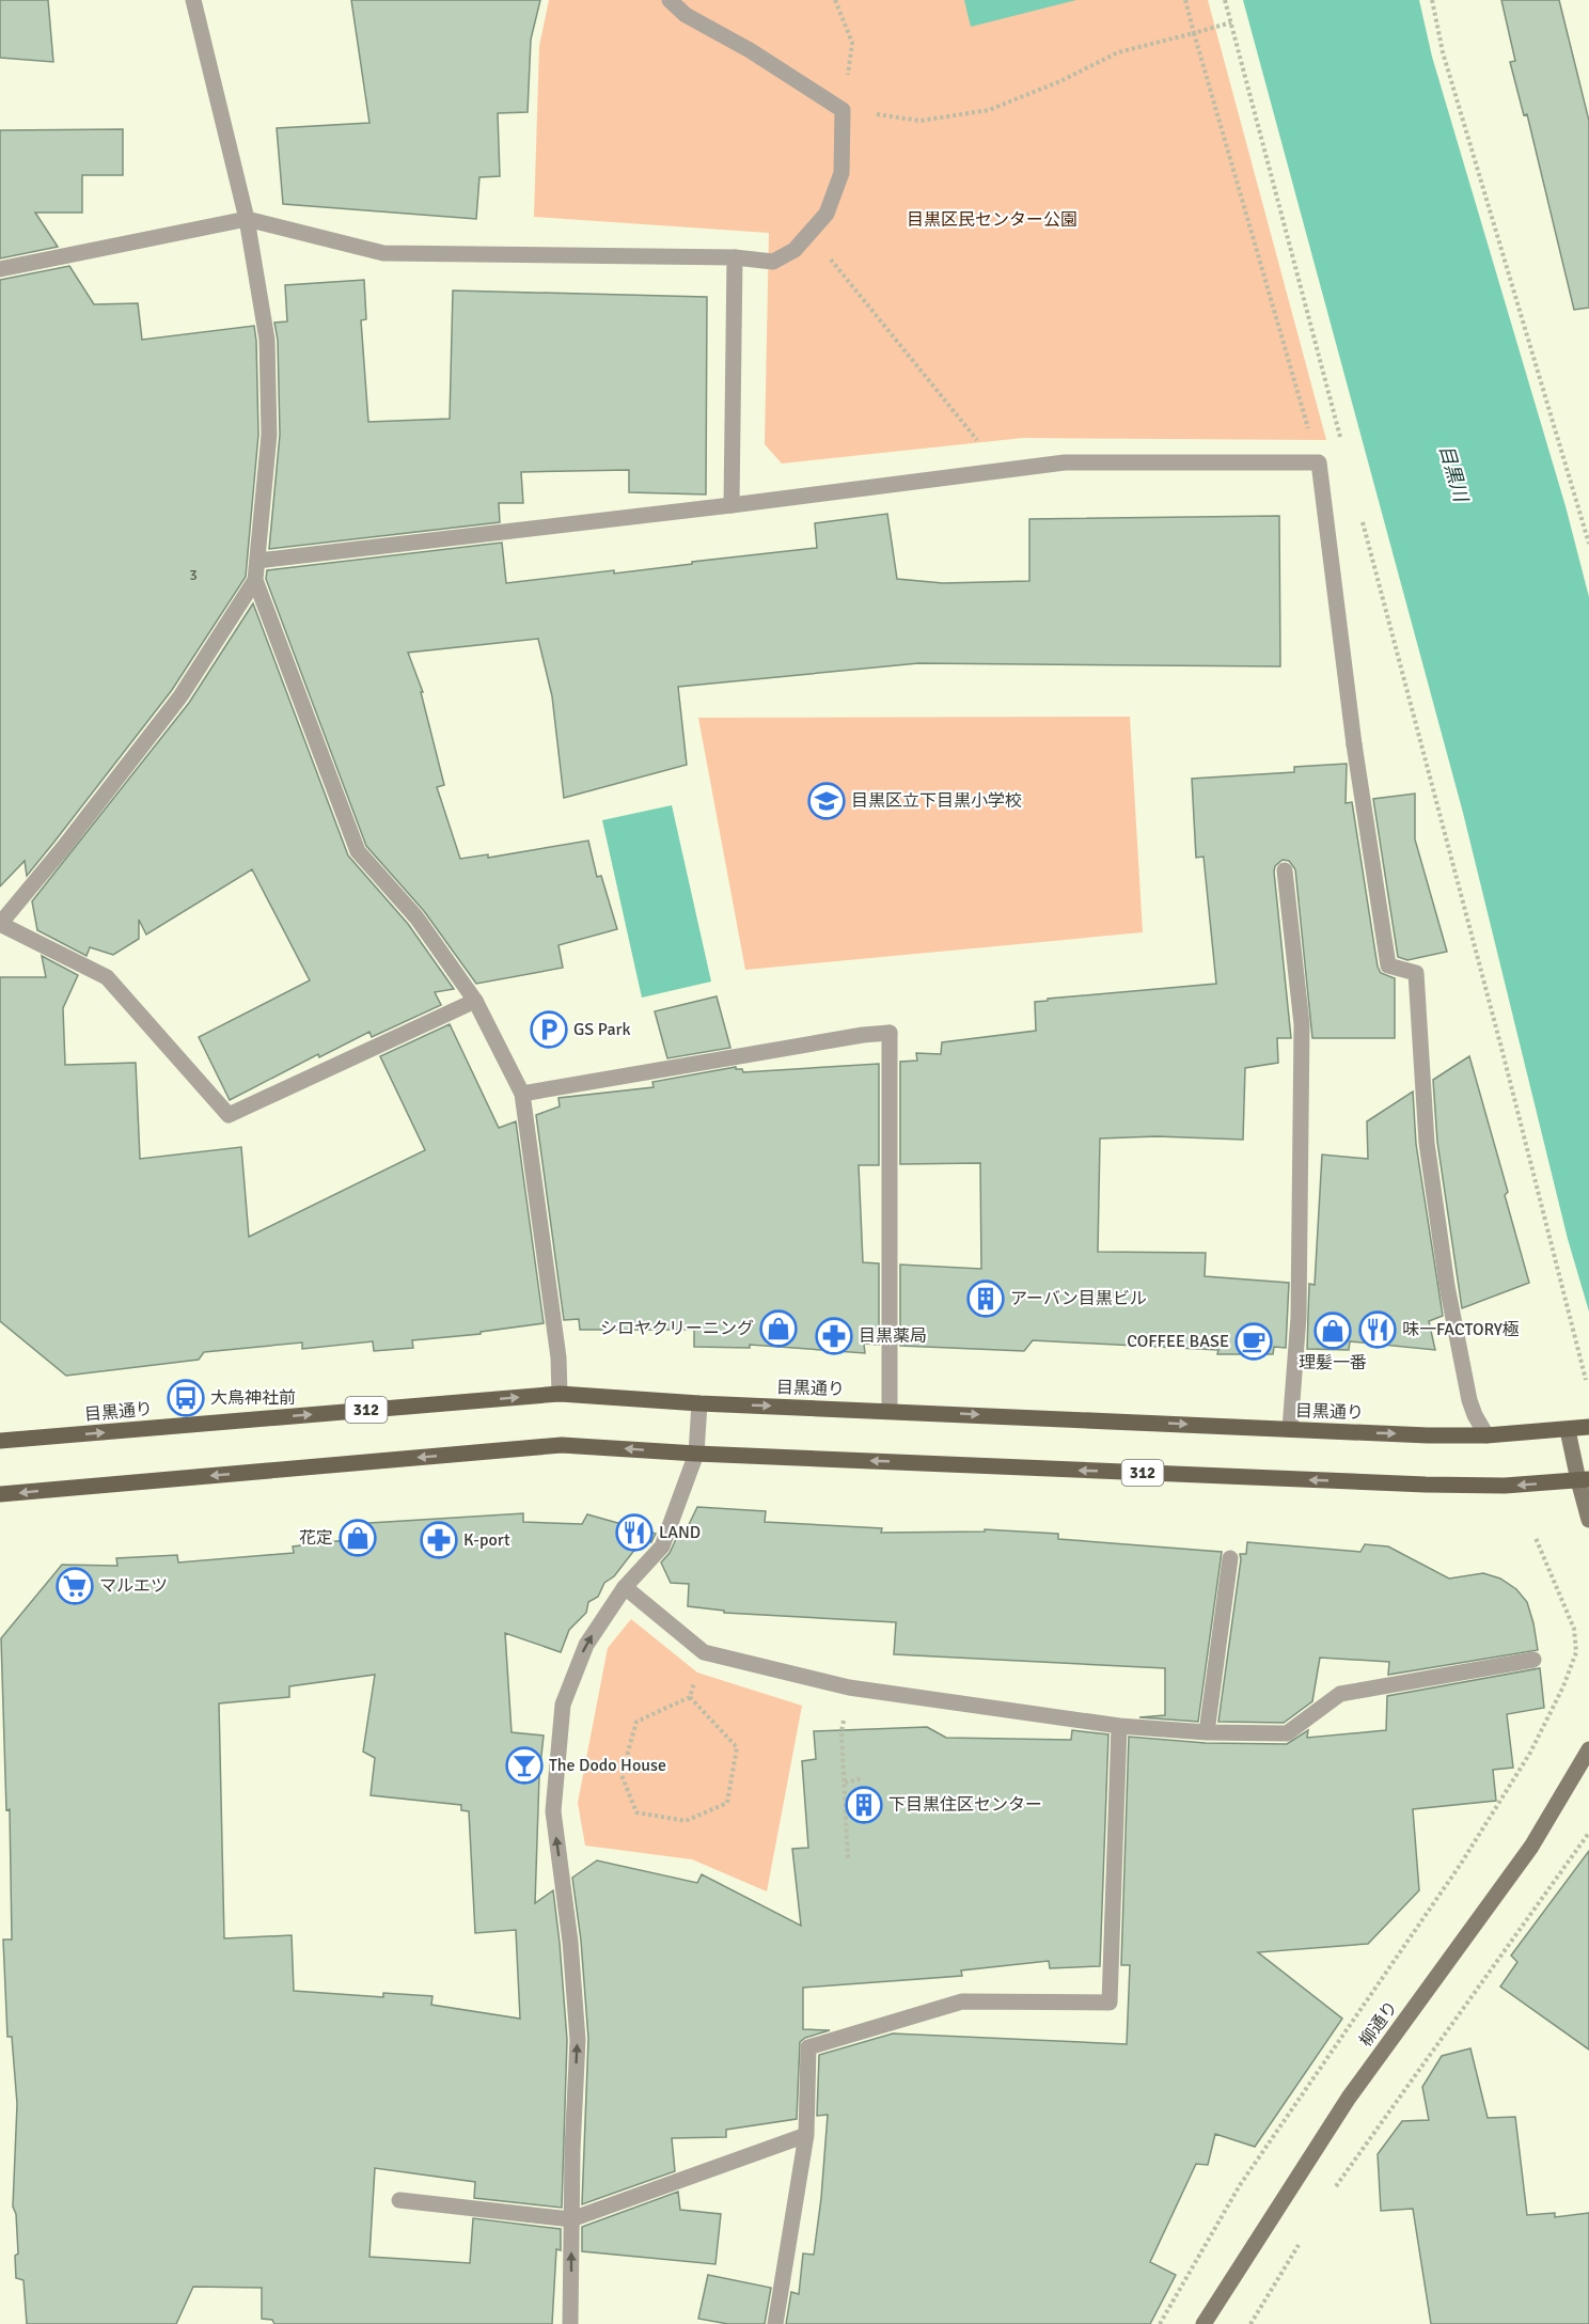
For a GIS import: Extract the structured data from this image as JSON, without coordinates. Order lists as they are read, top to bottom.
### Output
{
  "streets": {
    "main road": ["目黒通り", "312"],
    "street": ["柳通り"]
  },
  "water": ["目黒川"],
  "parks": ["目黒区民センター公園"],
  "places": {
    "school or university": ["目黒区立下目黒小学校"],
    "parking": ["GS Park"],
    "building": ["アーバン目黒ビル", "下目黒住区センター"],
    "shop": ["シロヤクリーニング", "理髪一番", "花定"],
    "restaurant": ["味一FACTORY極", "LAND"],
    "pharmacy": ["目黒薬局", "K-port"],
    "cafe": ["COFFEE BASE"],
    "bus stop": ["大鳥神社前"],
    "supermarket": ["マルエツ"],
    "bar": ["The Dodo House"]
  },
  "house_numbers": ["3"]
}
